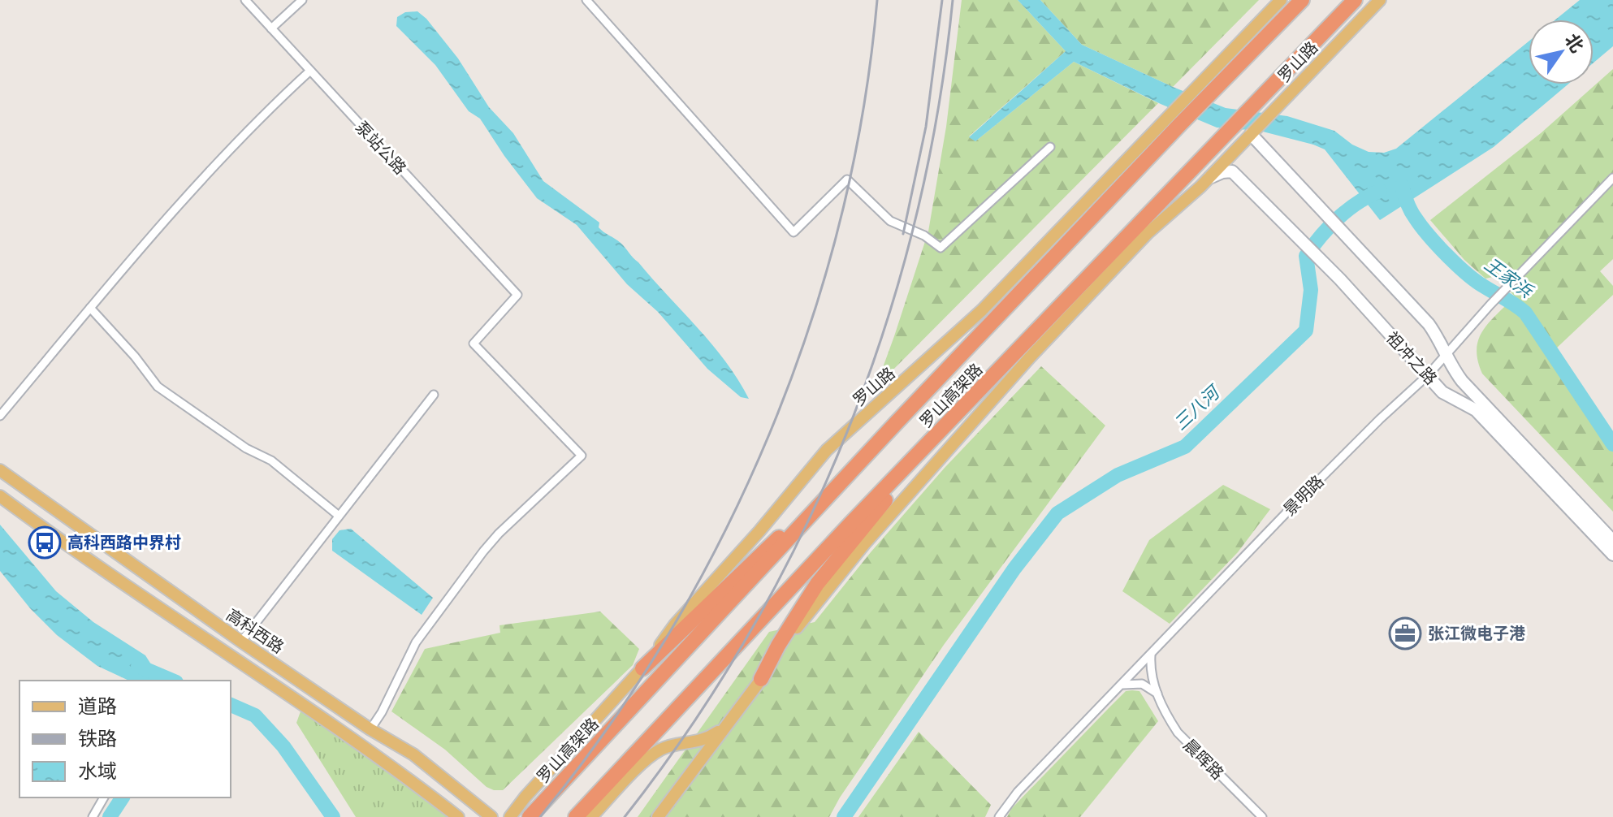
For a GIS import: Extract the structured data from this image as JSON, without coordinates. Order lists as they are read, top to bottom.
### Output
{
  "streets": {
    "highway": ["罗山高架路"],
    "main road": ["罗山路", "祖冲之路", "高科西路"],
    "street": ["泵站公路", "景明路", "晨晖路"]
  },
  "crossings": [
    ["罗山路", "祖冲之路"],
    ["罗山路", "罗山高架路"],
    ["泵站公路", "高科西路"],
    ["祖冲之路", "景明路"],
    ["景明路", "晨晖路"]
  ],
  "water": ["王家浜", "三八河"],
  "places": {
    "bus stop": ["高科西路中界村"],
    "office": ["张江微电子港"]
  },
  "legend": ["道路", "铁路", "水域"],
  "north": "top right"
}
